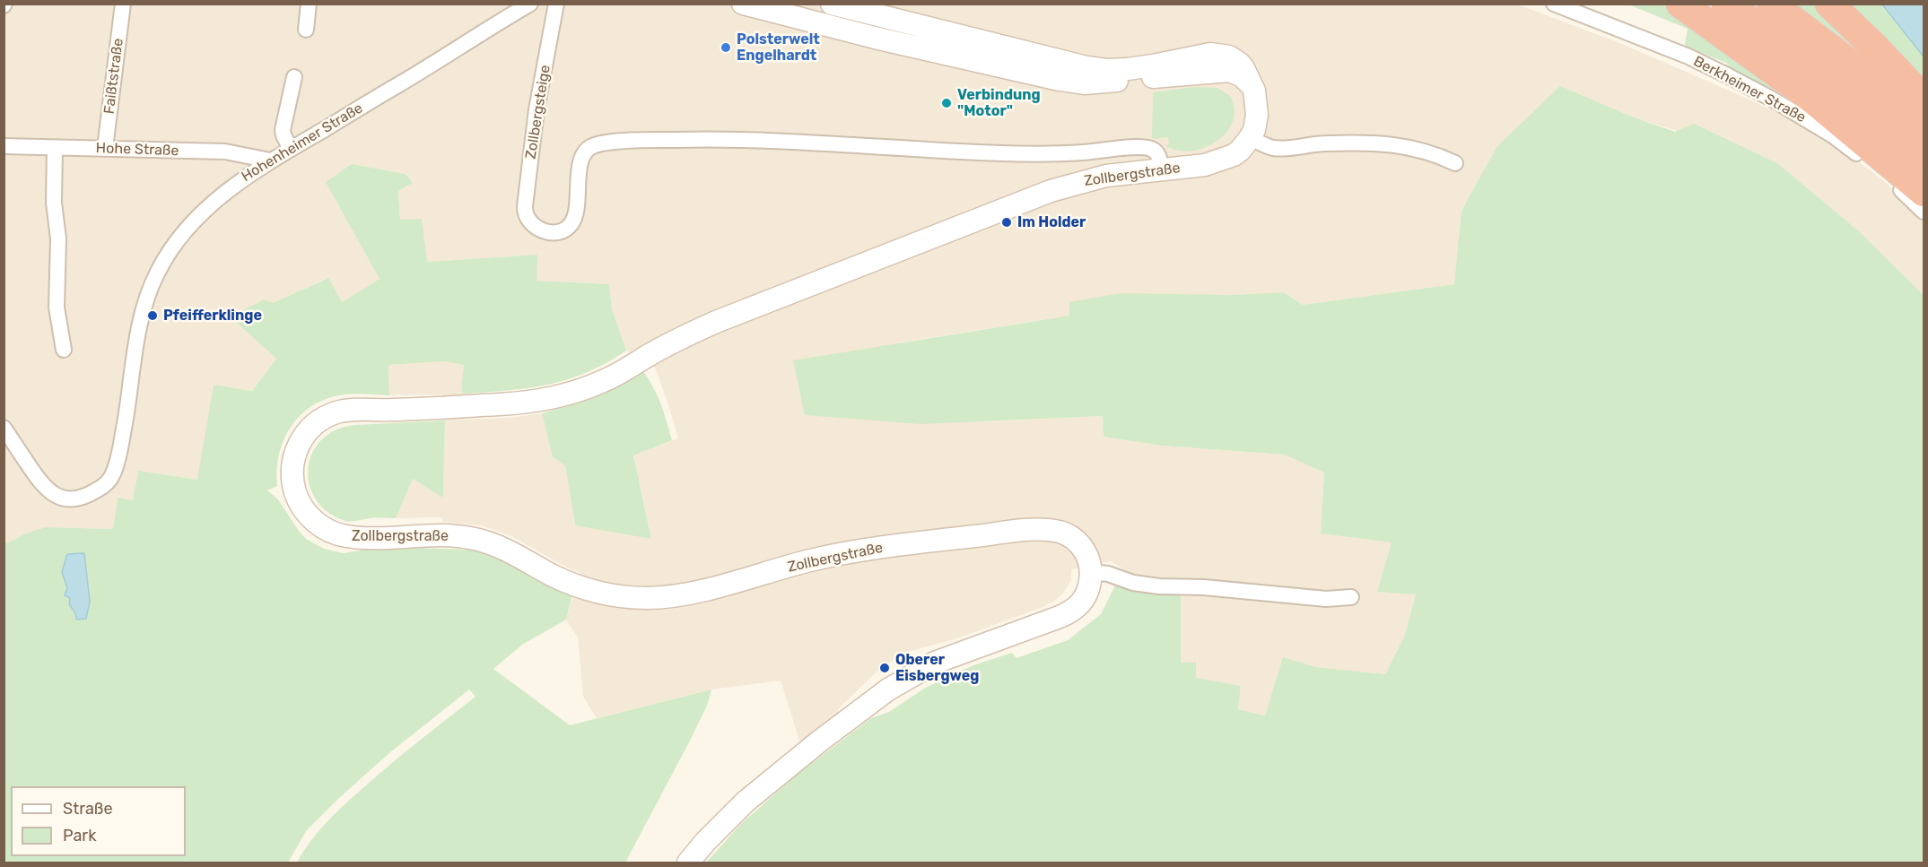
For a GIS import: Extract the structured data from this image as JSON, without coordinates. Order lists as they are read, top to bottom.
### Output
{
  "streets": {
    "main road": ["Zollbergstraße"],
    "street": [
      "Faißtstraße",
      "Berkheimer Straße",
      "Zollbergsteige",
      "Hohenheimer Straße",
      "Hohe Straße"
    ]
  },
  "crossings": [
    ["Faißtstraße", "Hohe Straße"],
    ["Zollbergsteige", "Zollbergstraße"],
    ["Hohenheimer Straße", "Hohe Straße"]
  ],
  "places": [
    "Polsterwelt Engelhardt",
    "Verbindung \"Motor\"",
    "Im Holder",
    "Pfeifferklinge",
    "Oberer Eisbergweg"
  ],
  "legend": ["Straße", "Park"]
}
